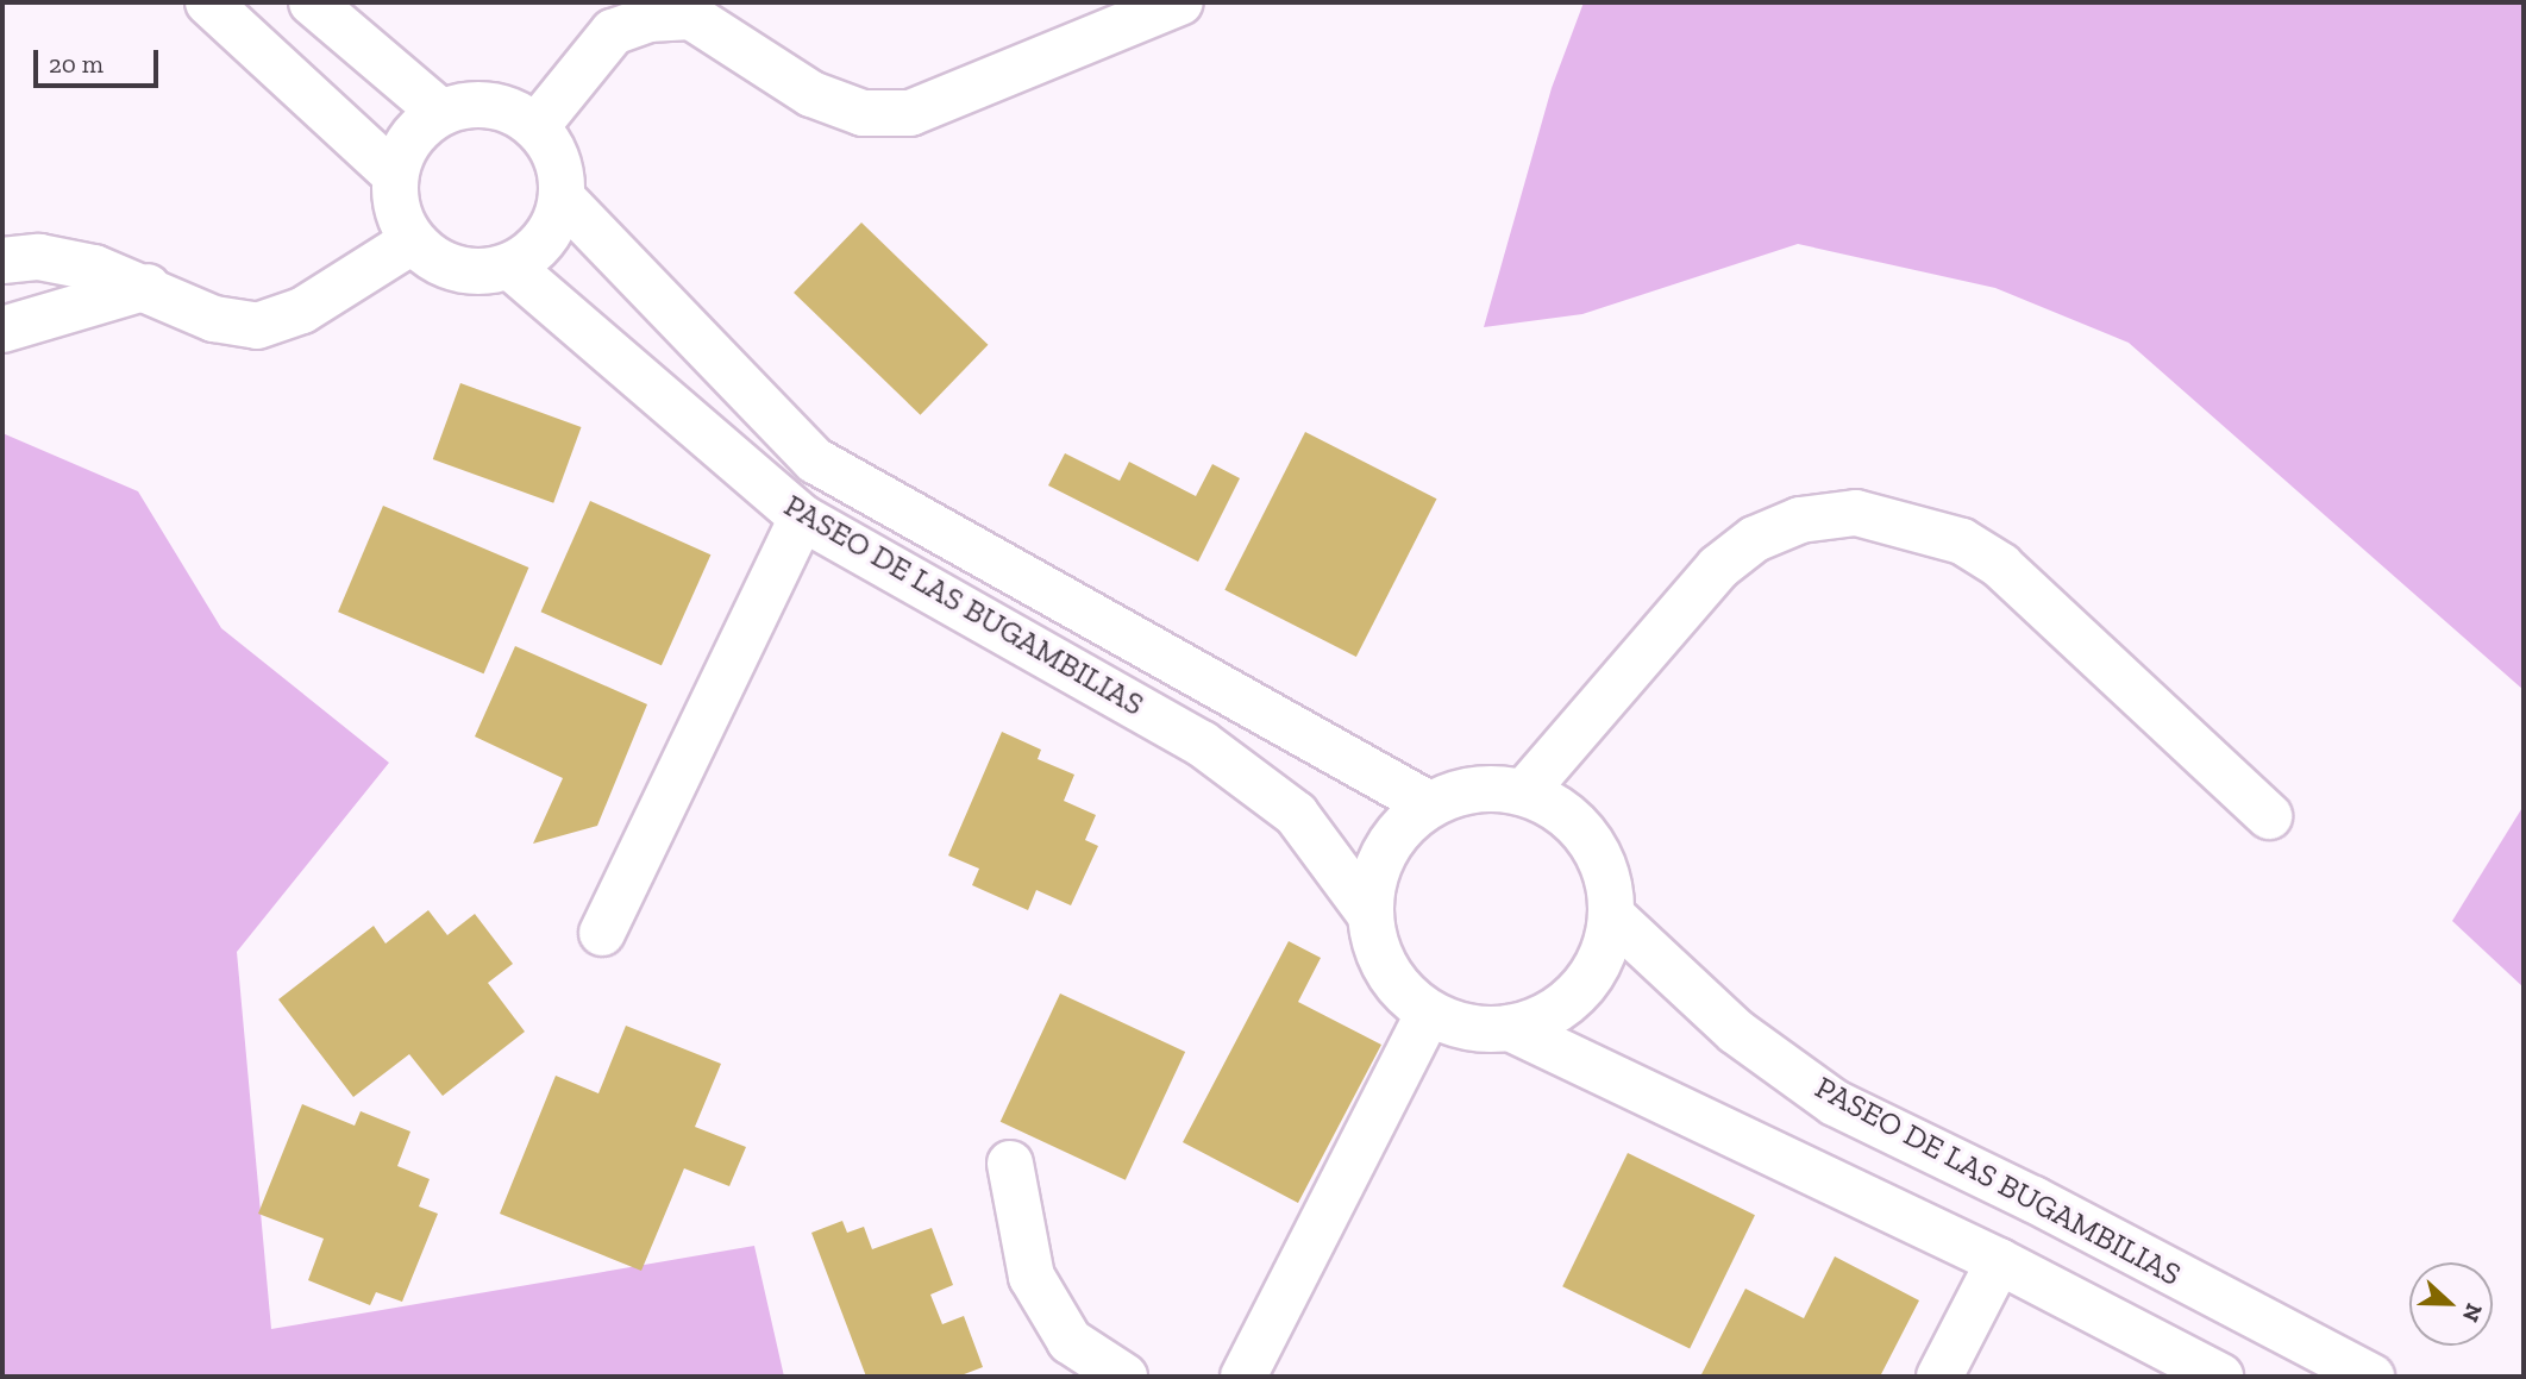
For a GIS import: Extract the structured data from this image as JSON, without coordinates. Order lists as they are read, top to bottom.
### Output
{
  "streets": {
    "street": ["PASEO DE LAS BUGAMBILIAS"]
  },
  "scale_bar": "20 m",
  "north": "right"
}
